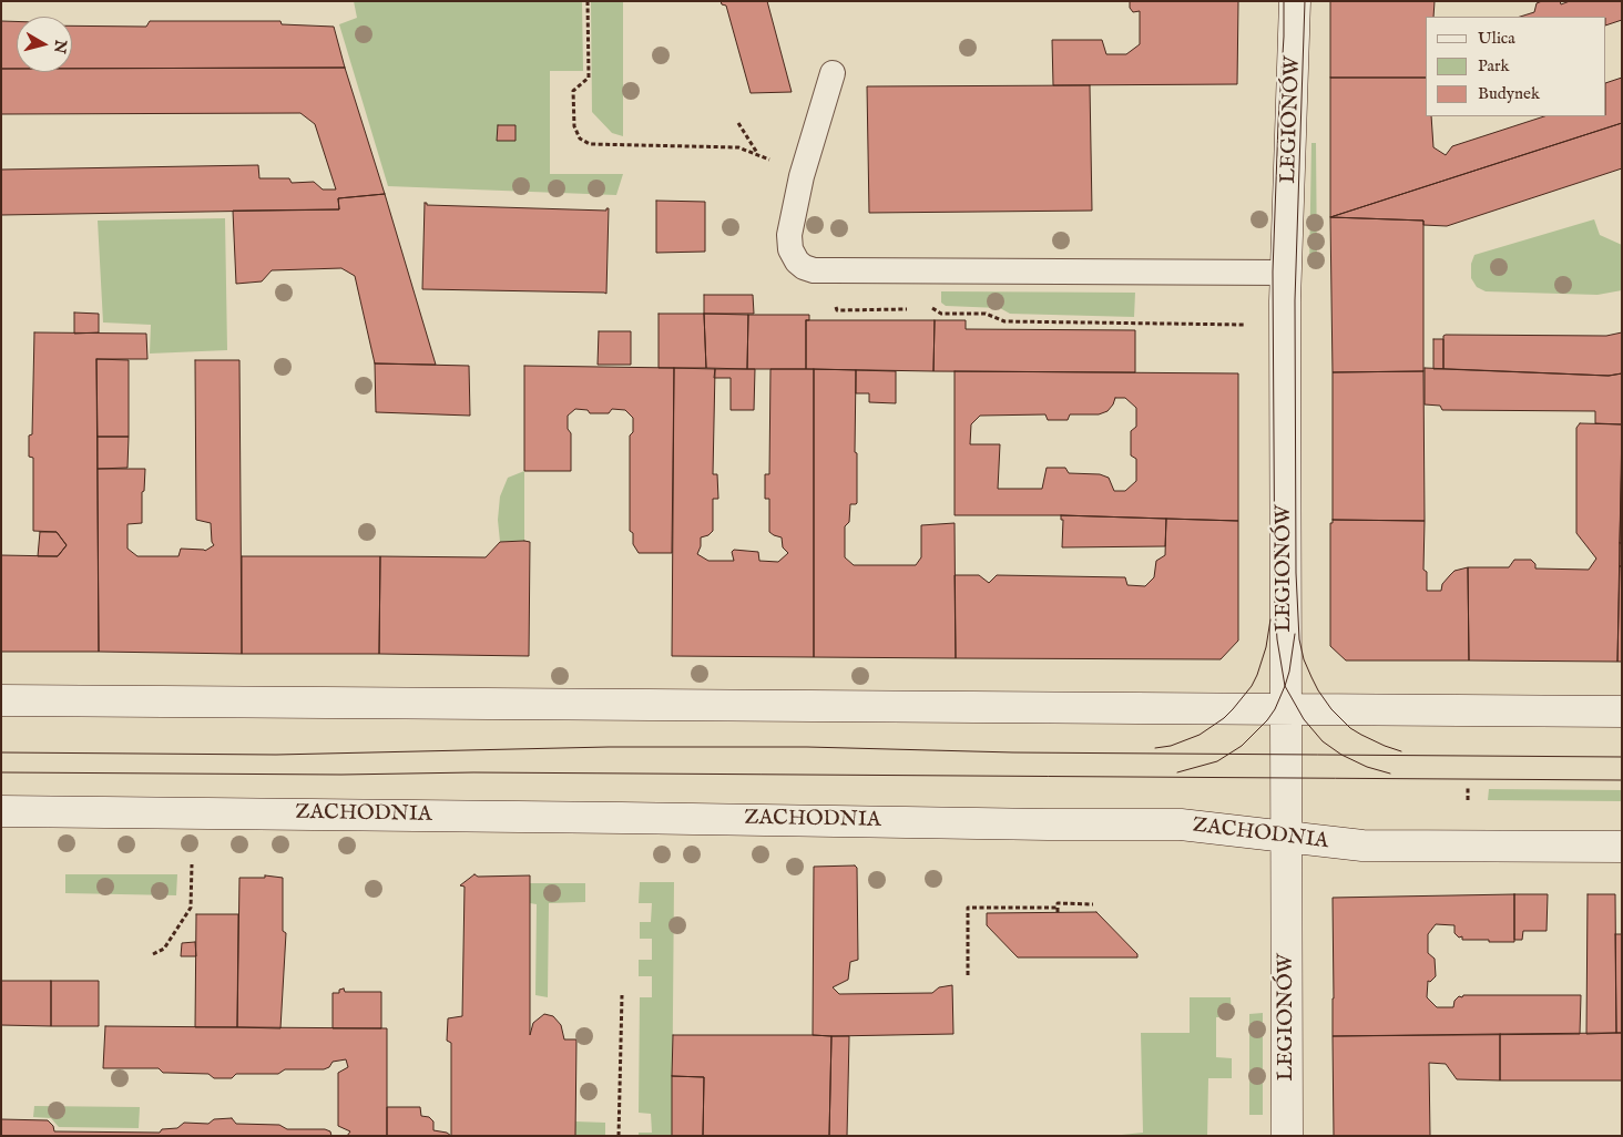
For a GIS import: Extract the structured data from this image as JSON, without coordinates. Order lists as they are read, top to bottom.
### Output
{
  "streets": {
    "main road": ["LEGIONÓW", "ZACHODNIA"]
  },
  "crossings": [
    ["LEGIONÓW", "ZACHODNIA"]
  ],
  "legend": ["Ulica", "Park", "Budynek"],
  "north": "right"
}
